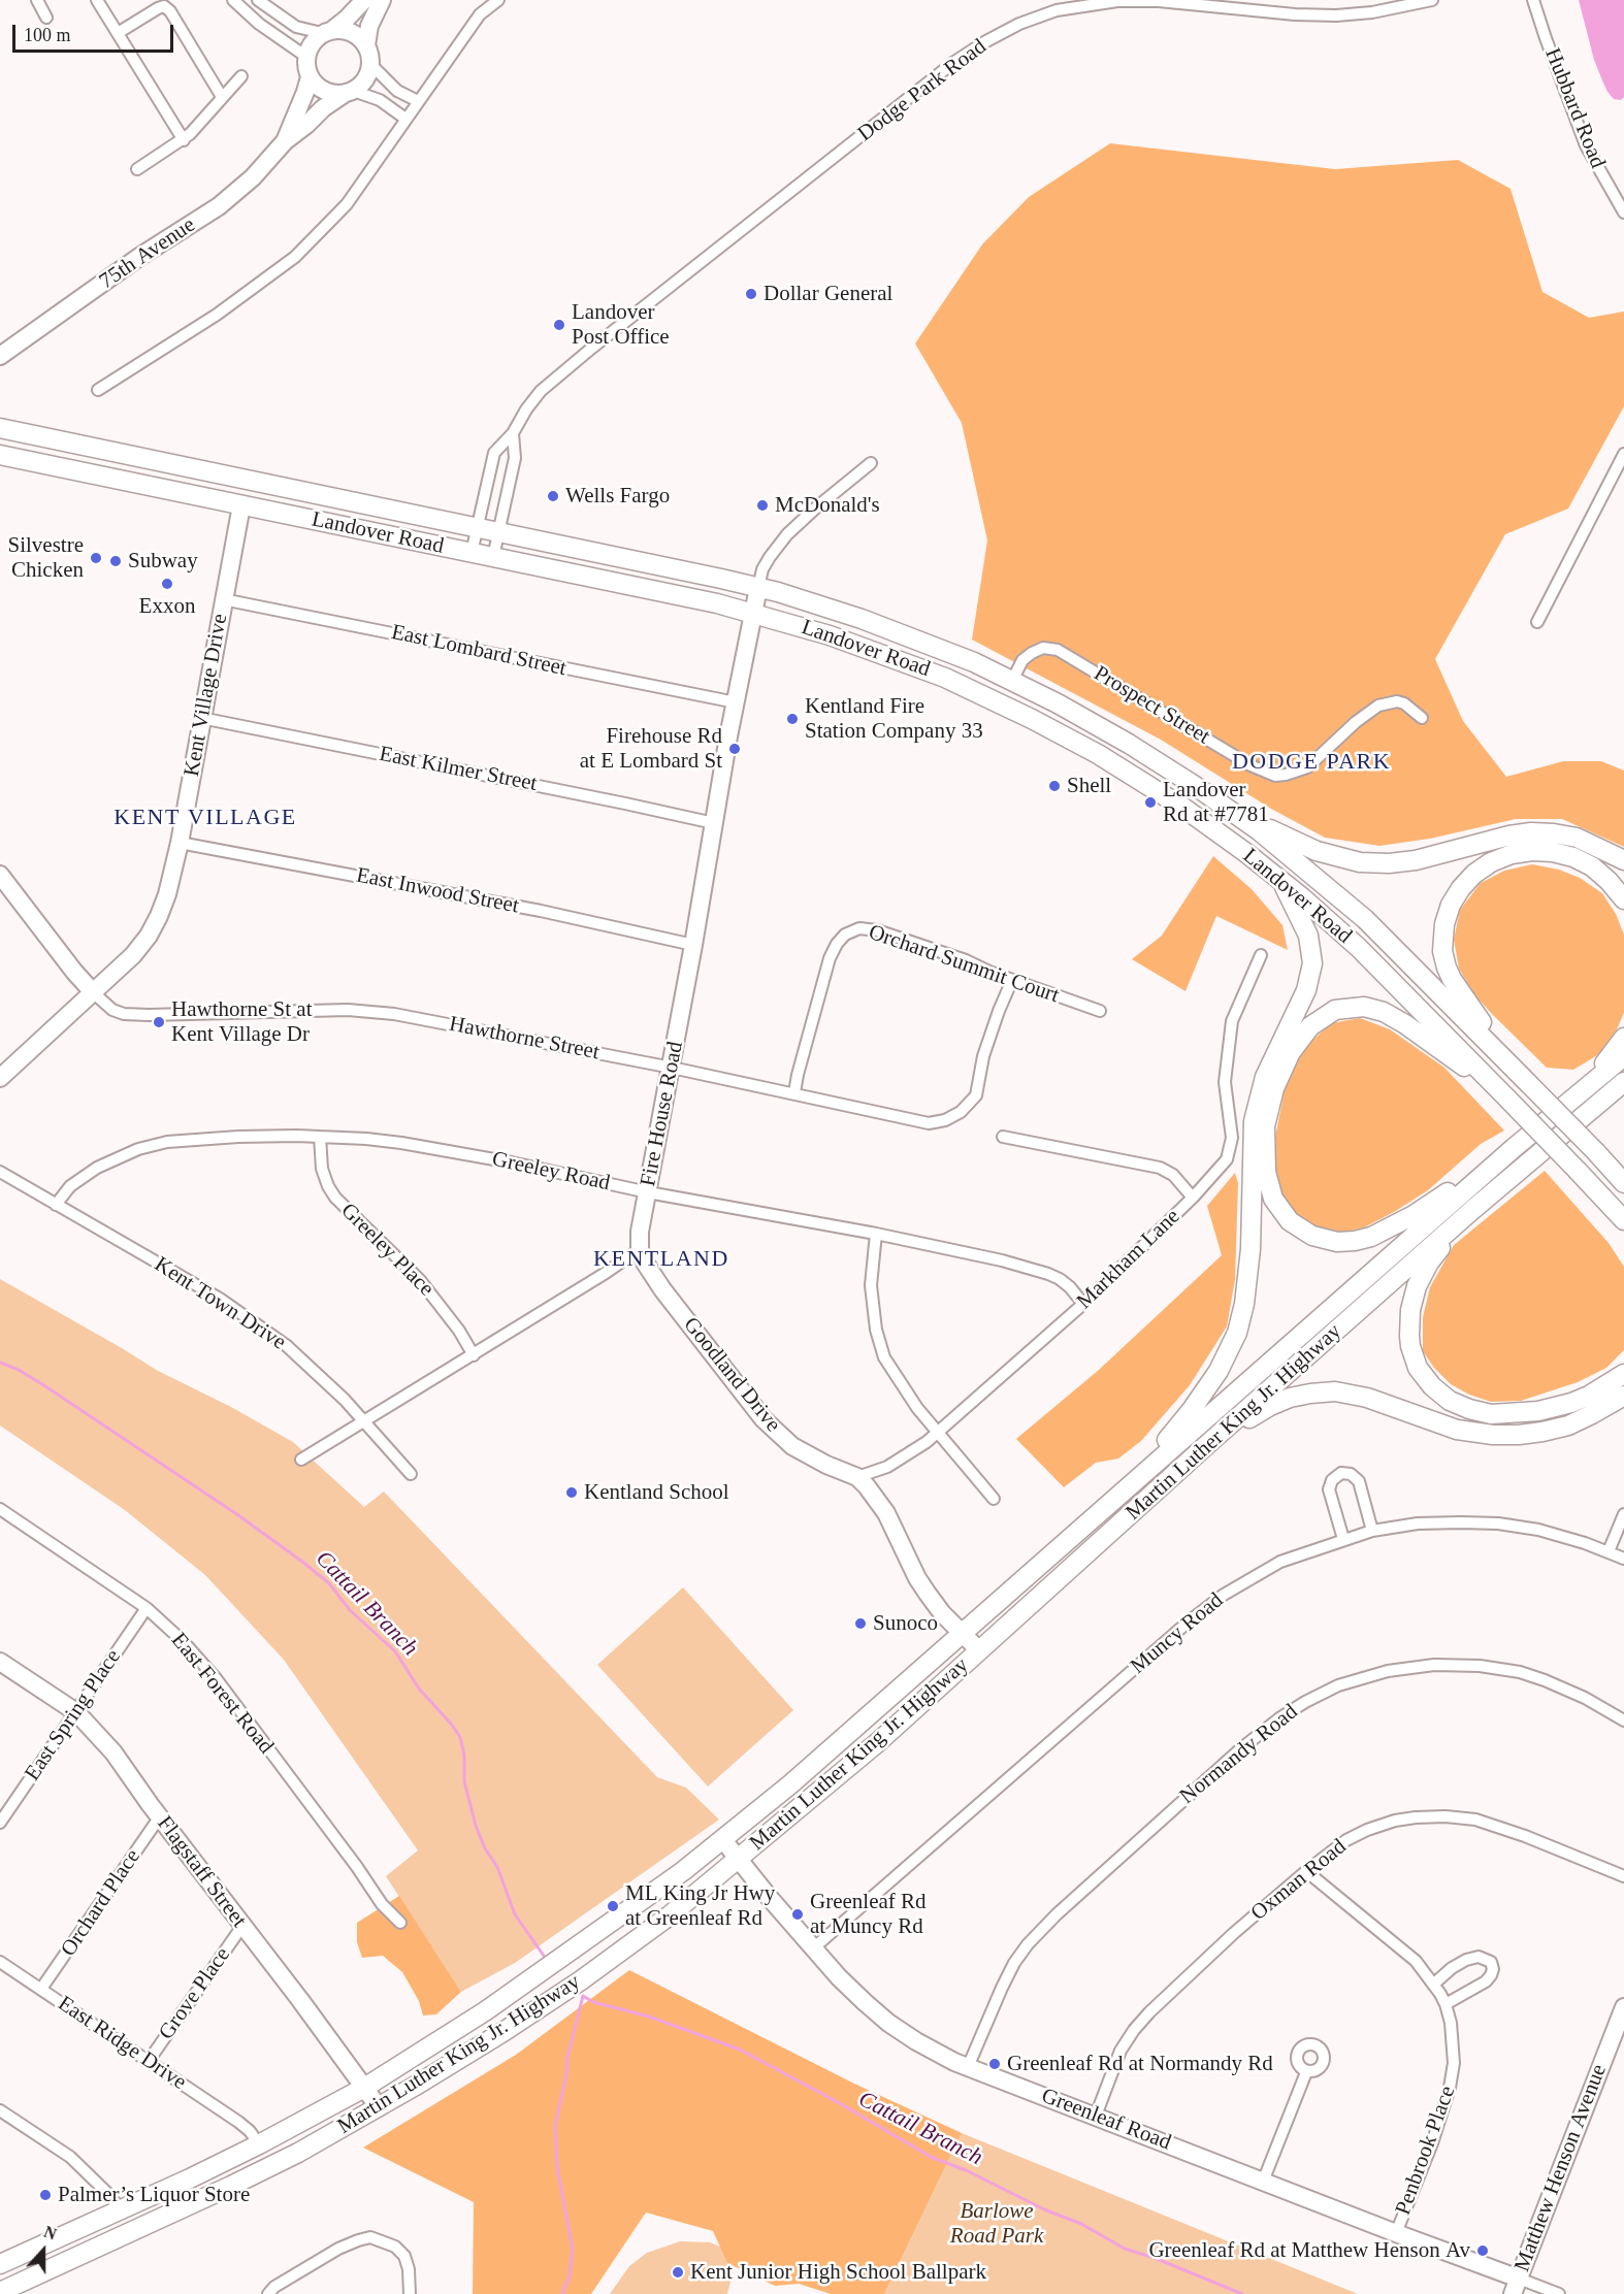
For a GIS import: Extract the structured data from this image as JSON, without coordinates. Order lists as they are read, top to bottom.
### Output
{
  "streets": {
    "main road": ["Landover Road", "Martin Luther King Jr. Highway"],
    "street": [
      "Dodge Park Road",
      "Hubbard Road",
      "75th Avenue",
      "East Lombard Street",
      "Kent Village Drive",
      "Prospect Street",
      "East Kilmer Street",
      "East Inwood Street",
      "Orchard Summit Court",
      "Hawthorne Street",
      "Fire House Road",
      "Greeley Road",
      "Greeley Place",
      "Markham Lane",
      "Kent Town Drive",
      "Goodland Drive",
      "Muncy Road",
      "East Forest Road",
      "East Spring Place",
      "Normandy Road",
      "Flagstaff Street",
      "Oxman Road",
      "Orchard Place",
      "Grove Place",
      "East Ridge Drive",
      "Greenleaf Road",
      "Penbrook Place",
      "Matthew Henson Avenue"
    ]
  },
  "crossings": [
    ["Dodge Park Road", "Landover Road"],
    ["Landover Road", "Kent Village Drive"],
    ["Landover Road", "Prospect Street"],
    ["Landover Road", "Fire House Road"],
    ["East Lombard Street", "Kent Village Drive"],
    ["East Lombard Street", "Fire House Road"],
    ["Kent Village Drive", "East Kilmer Street"],
    ["Kent Village Drive", "East Inwood Street"],
    ["Kent Village Drive", "Hawthorne Street"],
    ["East Kilmer Street", "Fire House Road"],
    ["East Inwood Street", "Fire House Road"],
    ["Orchard Summit Court", "Hawthorne Street"],
    ["Hawthorne Street", "Fire House Road"],
    ["Fire House Road", "Greeley Road"],
    ["Fire House Road", "Goodland Drive"],
    ["Greeley Road", "Greeley Place"],
    ["Greeley Road", "Markham Lane"],
    ["Greeley Road", "Kent Town Drive"],
    ["Markham Lane", "Goodland Drive"],
    ["Goodland Drive", "Martin Luther King Jr. Highway"],
    ["Martin Luther King Jr. Highway", "Flagstaff Street"],
    ["Martin Luther King Jr. Highway", "East Ridge Drive"],
    ["Martin Luther King Jr. Highway", "Greenleaf Road"],
    ["Muncy Road", "Greenleaf Road"],
    ["East Forest Road", "East Spring Place"],
    ["East Spring Place", "Flagstaff Street"],
    ["Normandy Road", "Greenleaf Road"],
    ["Flagstaff Street", "Orchard Place"],
    ["Flagstaff Street", "Grove Place"],
    ["Oxman Road", "Greenleaf Road"],
    ["Oxman Road", "Penbrook Place"],
    ["Orchard Place", "East Ridge Drive"],
    ["Grove Place", "East Ridge Drive"],
    ["Greenleaf Road", "Penbrook Place"],
    ["Greenleaf Road", "Matthew Henson Avenue"]
  ],
  "districts": ["DODGE PARK", "KENT VILLAGE", "KENTLAND"],
  "water": ["Cattail Branch"],
  "parks": ["Barlowe Road Park"],
  "places": [
    "Dollar General",
    "Landover Post Office",
    "Wells Fargo",
    "McDonald's",
    "Silvestre Chicken",
    "Subway",
    "Exxon",
    "Kentland Fire Station Company 33",
    "Firehouse Rd at E Lombard St",
    "Shell",
    "Landover Rd at #7781",
    "Hawthorne St at Kent Village Dr",
    "Kentland School",
    "Sunoco",
    "ML King Jr Hwy at Greenleaf Rd",
    "Greenleaf Rd at Muncy Rd",
    "Greenleaf Rd at Normandy Rd",
    "Palmer’s Liquor Store",
    "Greenleaf Rd at Matthew Henson Av",
    "Kent Junior High School Ballpark"
  ],
  "scale_bar": "100 m",
  "north": "top"
}
